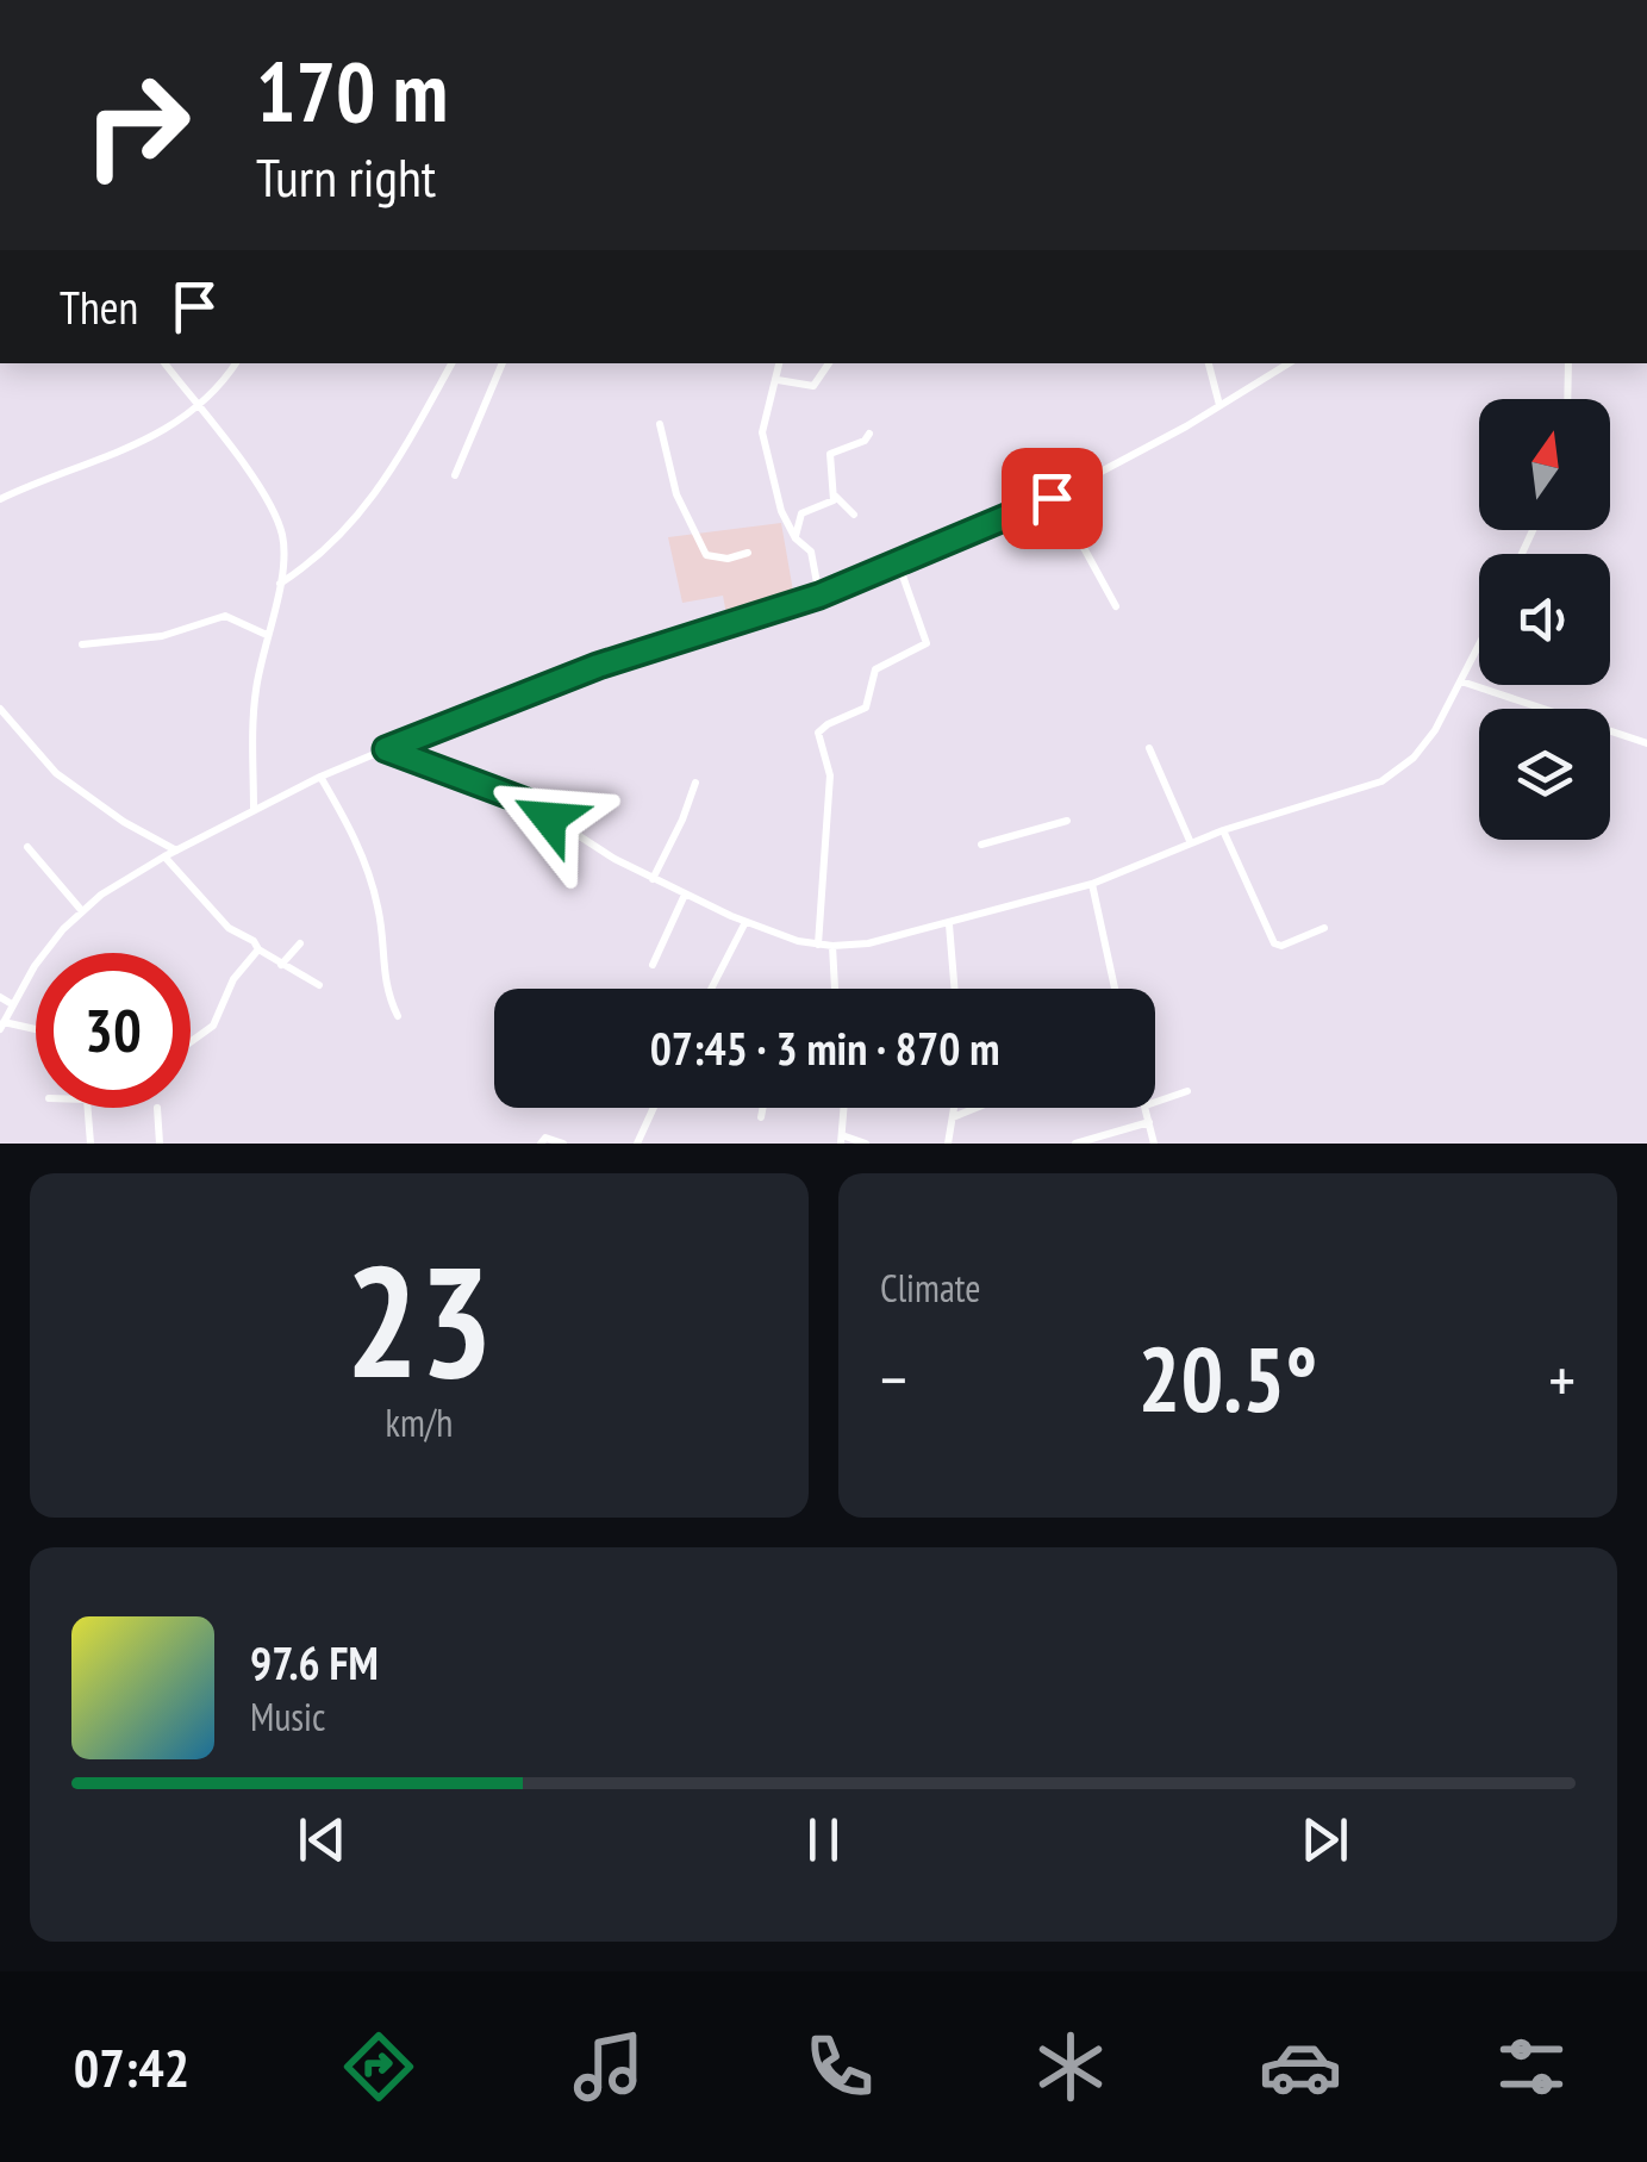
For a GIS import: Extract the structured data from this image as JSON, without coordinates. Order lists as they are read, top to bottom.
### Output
{
  "north": "top",
  "page": {
    "turn": ["170 m", "Turn right"],
    "then": "Then",
    "limit": "30",
    "trip": "07:45 · 3 min · 870 m",
    "tile": [
      ["23", "km/h"],
      "Climate"
    ],
    "heat": ["−", "20.5°", "+"],
    "song": ["97.6 FM", "Music"],
    "tabs": "07:42"
  }
}
